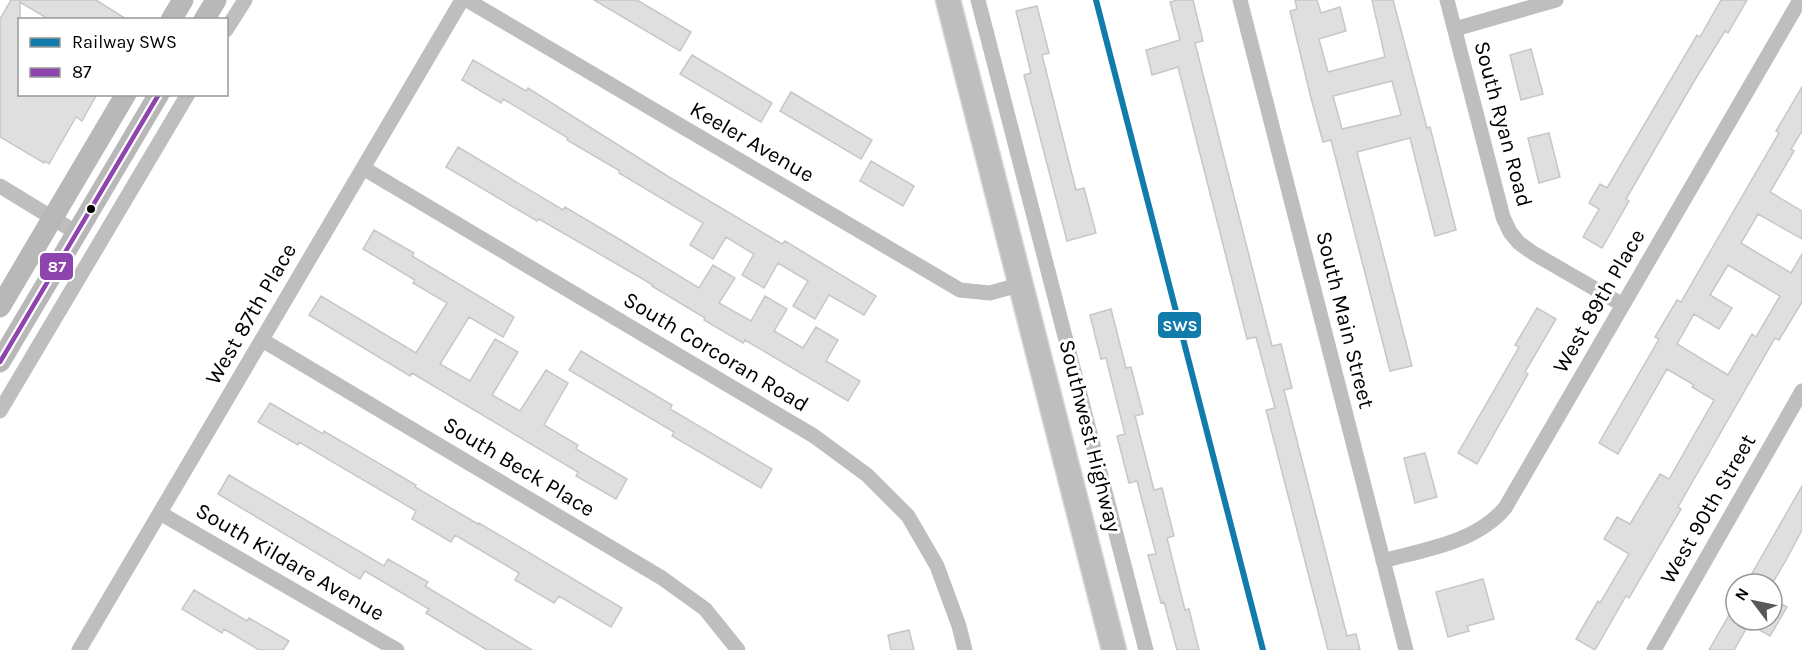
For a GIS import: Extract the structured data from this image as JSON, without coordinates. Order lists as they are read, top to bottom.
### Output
{
  "streets": {
    "main road": ["Southwest Highway"],
    "street": [
      "South Ryan Road",
      "Keeler Avenue",
      "West 89th Place",
      "West 87th Place",
      "South Main Street",
      "South Corcoran Road",
      "South Beck Place",
      "West 90th Street",
      "South Kildare Avenue"
    ]
  },
  "crossings": [
    ["South Ryan Road", "West 89th Place"],
    ["Keeler Avenue", "Southwest Highway"],
    ["West 89th Place", "South Main Street"],
    ["West 87th Place", "South Corcoran Road"],
    ["West 87th Place", "South Beck Place"],
    ["West 87th Place", "South Kildare Avenue"]
  ],
  "lines": ["rail line SWS", "transit line 87"],
  "legend": ["Railway SWS", "87"],
  "north": "top left"
}
